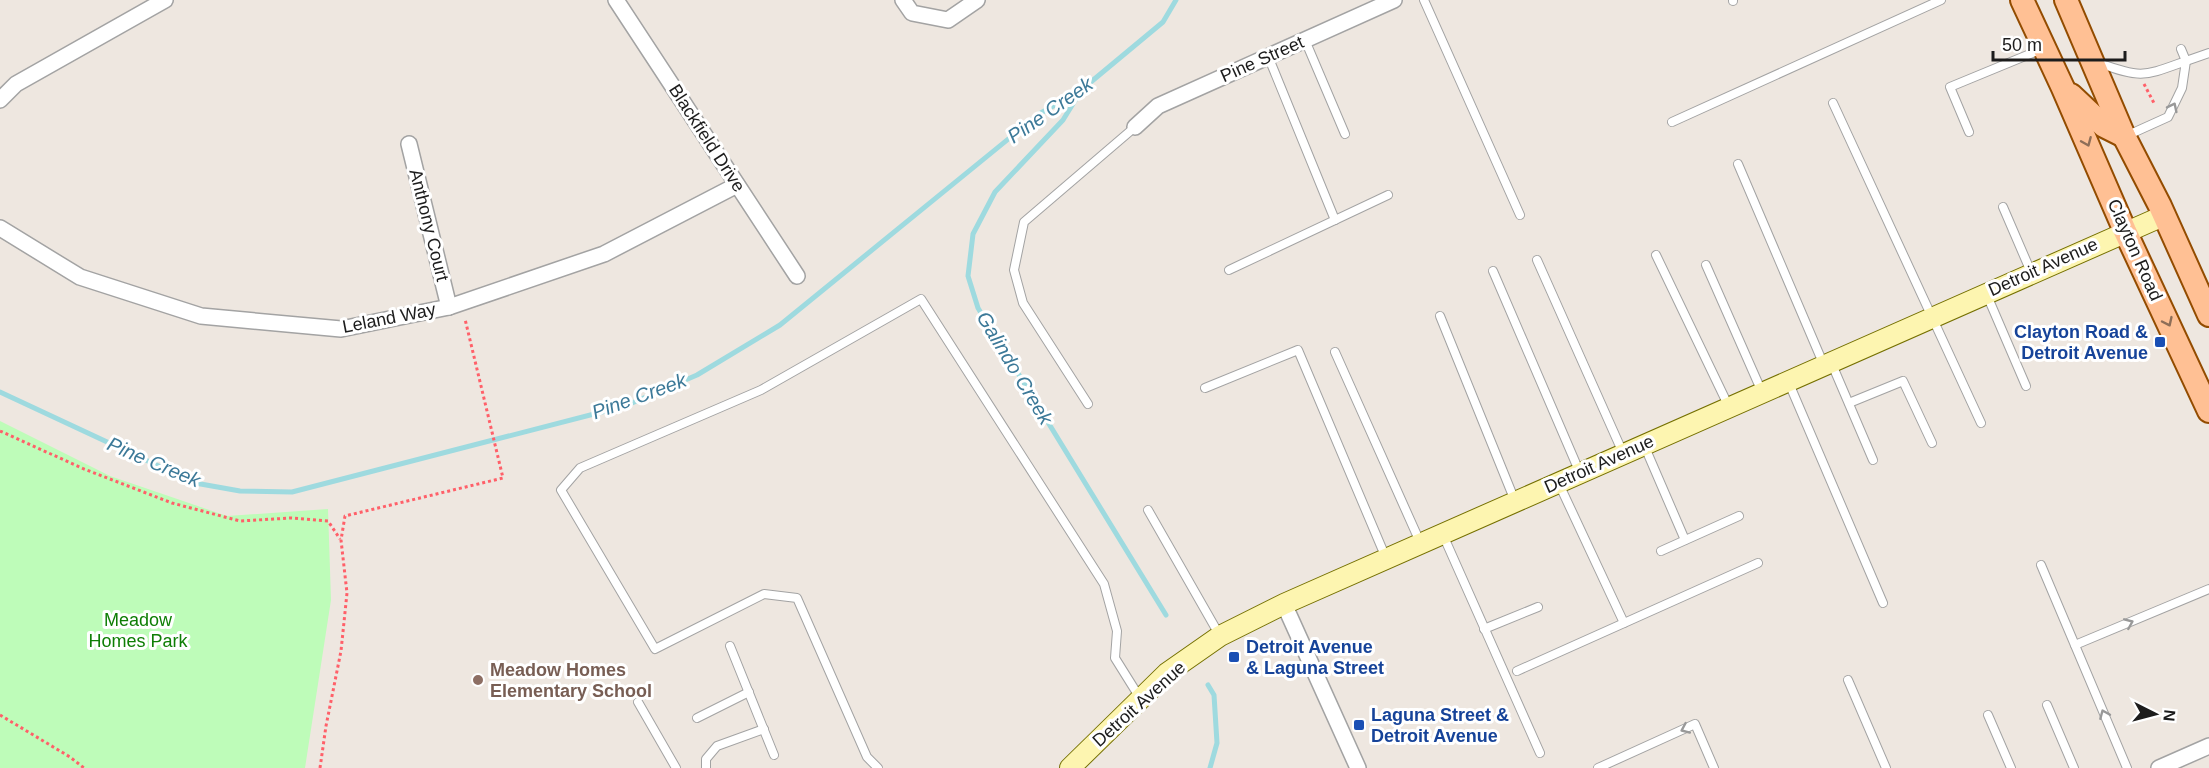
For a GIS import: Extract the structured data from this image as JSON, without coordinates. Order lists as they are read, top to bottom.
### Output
{
  "streets": {
    "main road": ["Clayton Road"],
    "street": [
      "Pine Street",
      "Blackfield Drive",
      "Anthony Court",
      "Detroit Avenue",
      "Leland Way"
    ]
  },
  "crossings": [
    ["Blackfield Drive", "Leland Way"],
    ["Anthony Court", "Leland Way"],
    ["Clayton Road", "Detroit Avenue"]
  ],
  "water": ["Pine Creek", "Galindo Creek"],
  "parks": ["Meadow Homes Park"],
  "places": {
    "transit": ["Clayton Road & Detroit Avenue", "Detroit Avenue & Laguna Street", "Laguna Street & Detroit Avenue"],
    "other": ["Meadow Homes Elementary School"]
  },
  "scale_bar": "50 m",
  "north": "right"
}
